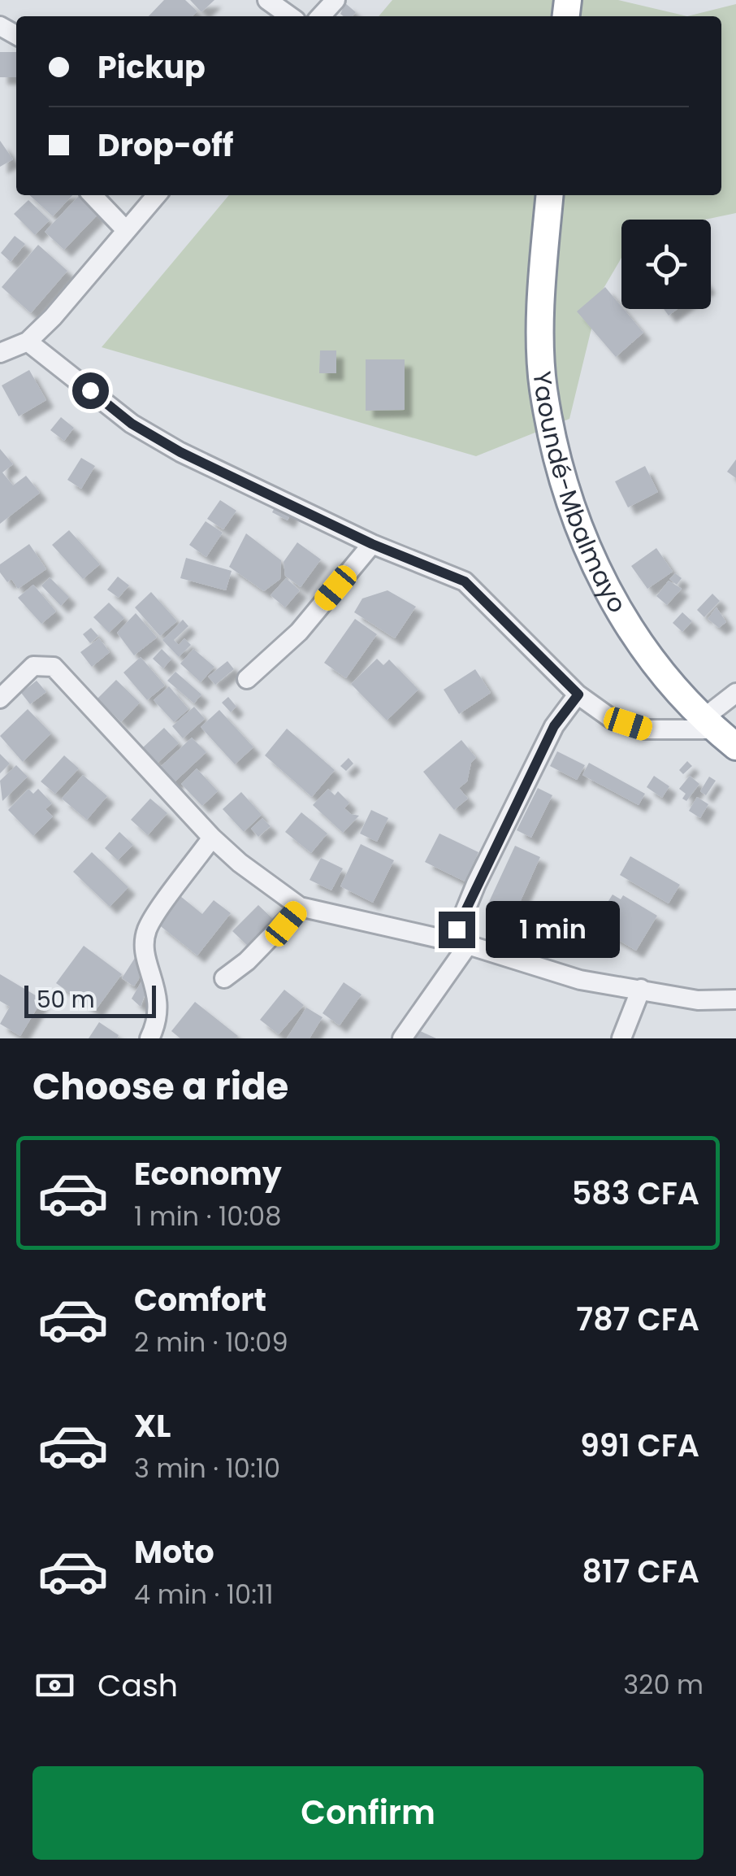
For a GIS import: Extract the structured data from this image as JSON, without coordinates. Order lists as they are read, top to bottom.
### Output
{
  "streets": {
    "highway": ["Yaoundé-Mbalmayo"]
  },
  "scale_bar": "50 m",
  "page": {
    "banner": ["Pickup", "Drop-off"],
    "bubble": "1 min",
    "scale": "50 m",
    "heading": "Choose a ride",
    "list": [
      {
        "name": "Economy",
        "note": "1 min · 10:08",
        "value": "583 CFA"
      },
      {
        "name": "Comfort",
        "note": "2 min · 10:09",
        "value": "787 CFA"
      },
      {
        "name": "XL",
        "note": "3 min · 10:10",
        "value": "991 CFA"
      },
      {
        "name": "Moto",
        "note": "4 min · 10:11",
        "value": "817 CFA"
      }
    ],
    "pay": ["Cash", "320 m"],
    "buttons": "Confirm"
  }
}
